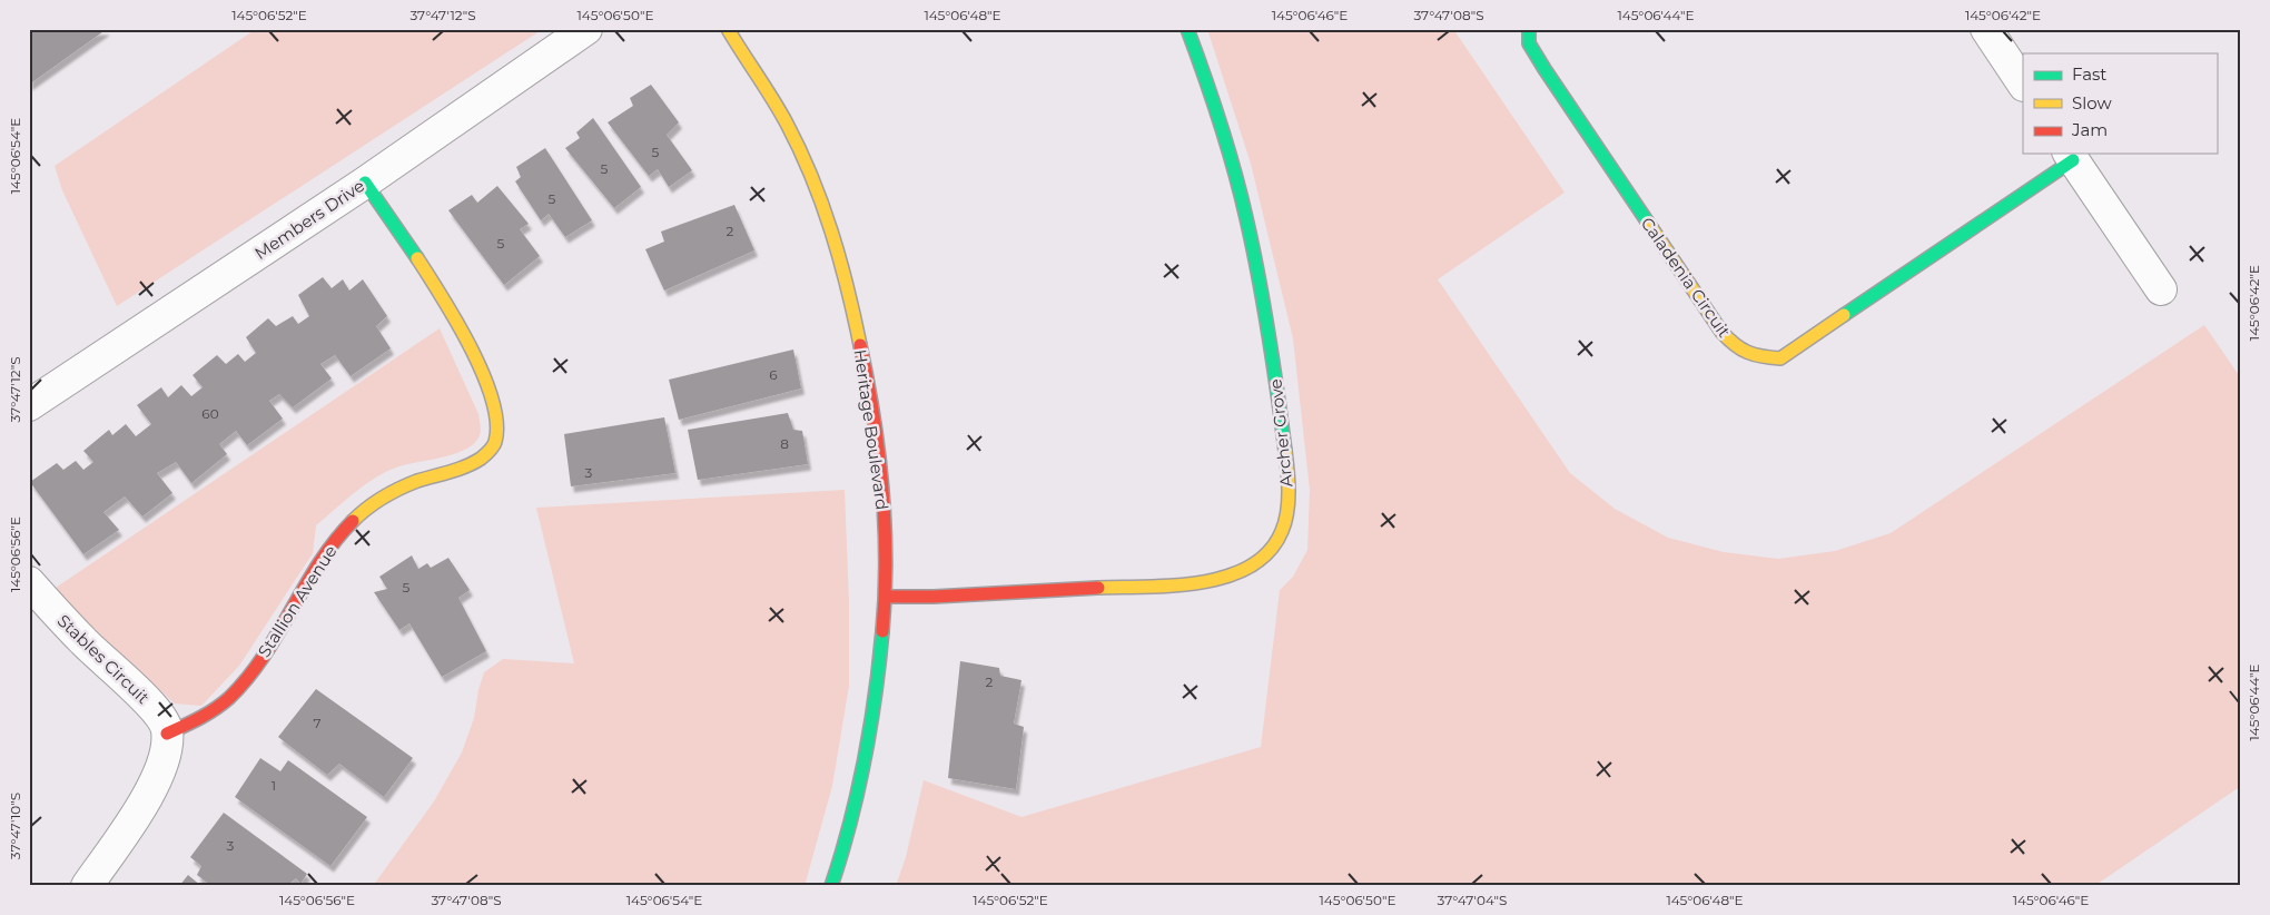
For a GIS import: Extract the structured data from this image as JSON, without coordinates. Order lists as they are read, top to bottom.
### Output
{
  "streets": {
    "street": [
      "Members Drive",
      "Caladenia Circuit",
      "Heritage Boulevard",
      "Archer Grove",
      "Stallion Avenue",
      "Stables Circuit"
    ]
  },
  "crossings": [
    ["Members Drive", "Stallion Avenue"],
    ["Heritage Boulevard", "Archer Grove"],
    ["Stallion Avenue", "Stables Circuit"]
  ],
  "house_numbers": [
    "5",
    "5",
    "5",
    "2",
    "5",
    "6",
    "60",
    "8",
    "3",
    "5",
    "2",
    "7",
    "1",
    "3"
  ],
  "legend": ["Fast", "Slow", "Jam"],
  "coordinates": [
    "145°06'52\"E",
    "37°47'12\"S",
    "145°06'50\"E",
    "145°06'48\"E",
    "145°06'46\"E",
    "37°47'08\"S",
    "145°06'44\"E",
    "145°06'42\"E",
    "145°06'54\"E",
    "145°06'56\"E",
    "37°47'10\"S",
    "37°47'04\"S"
  ]
}
